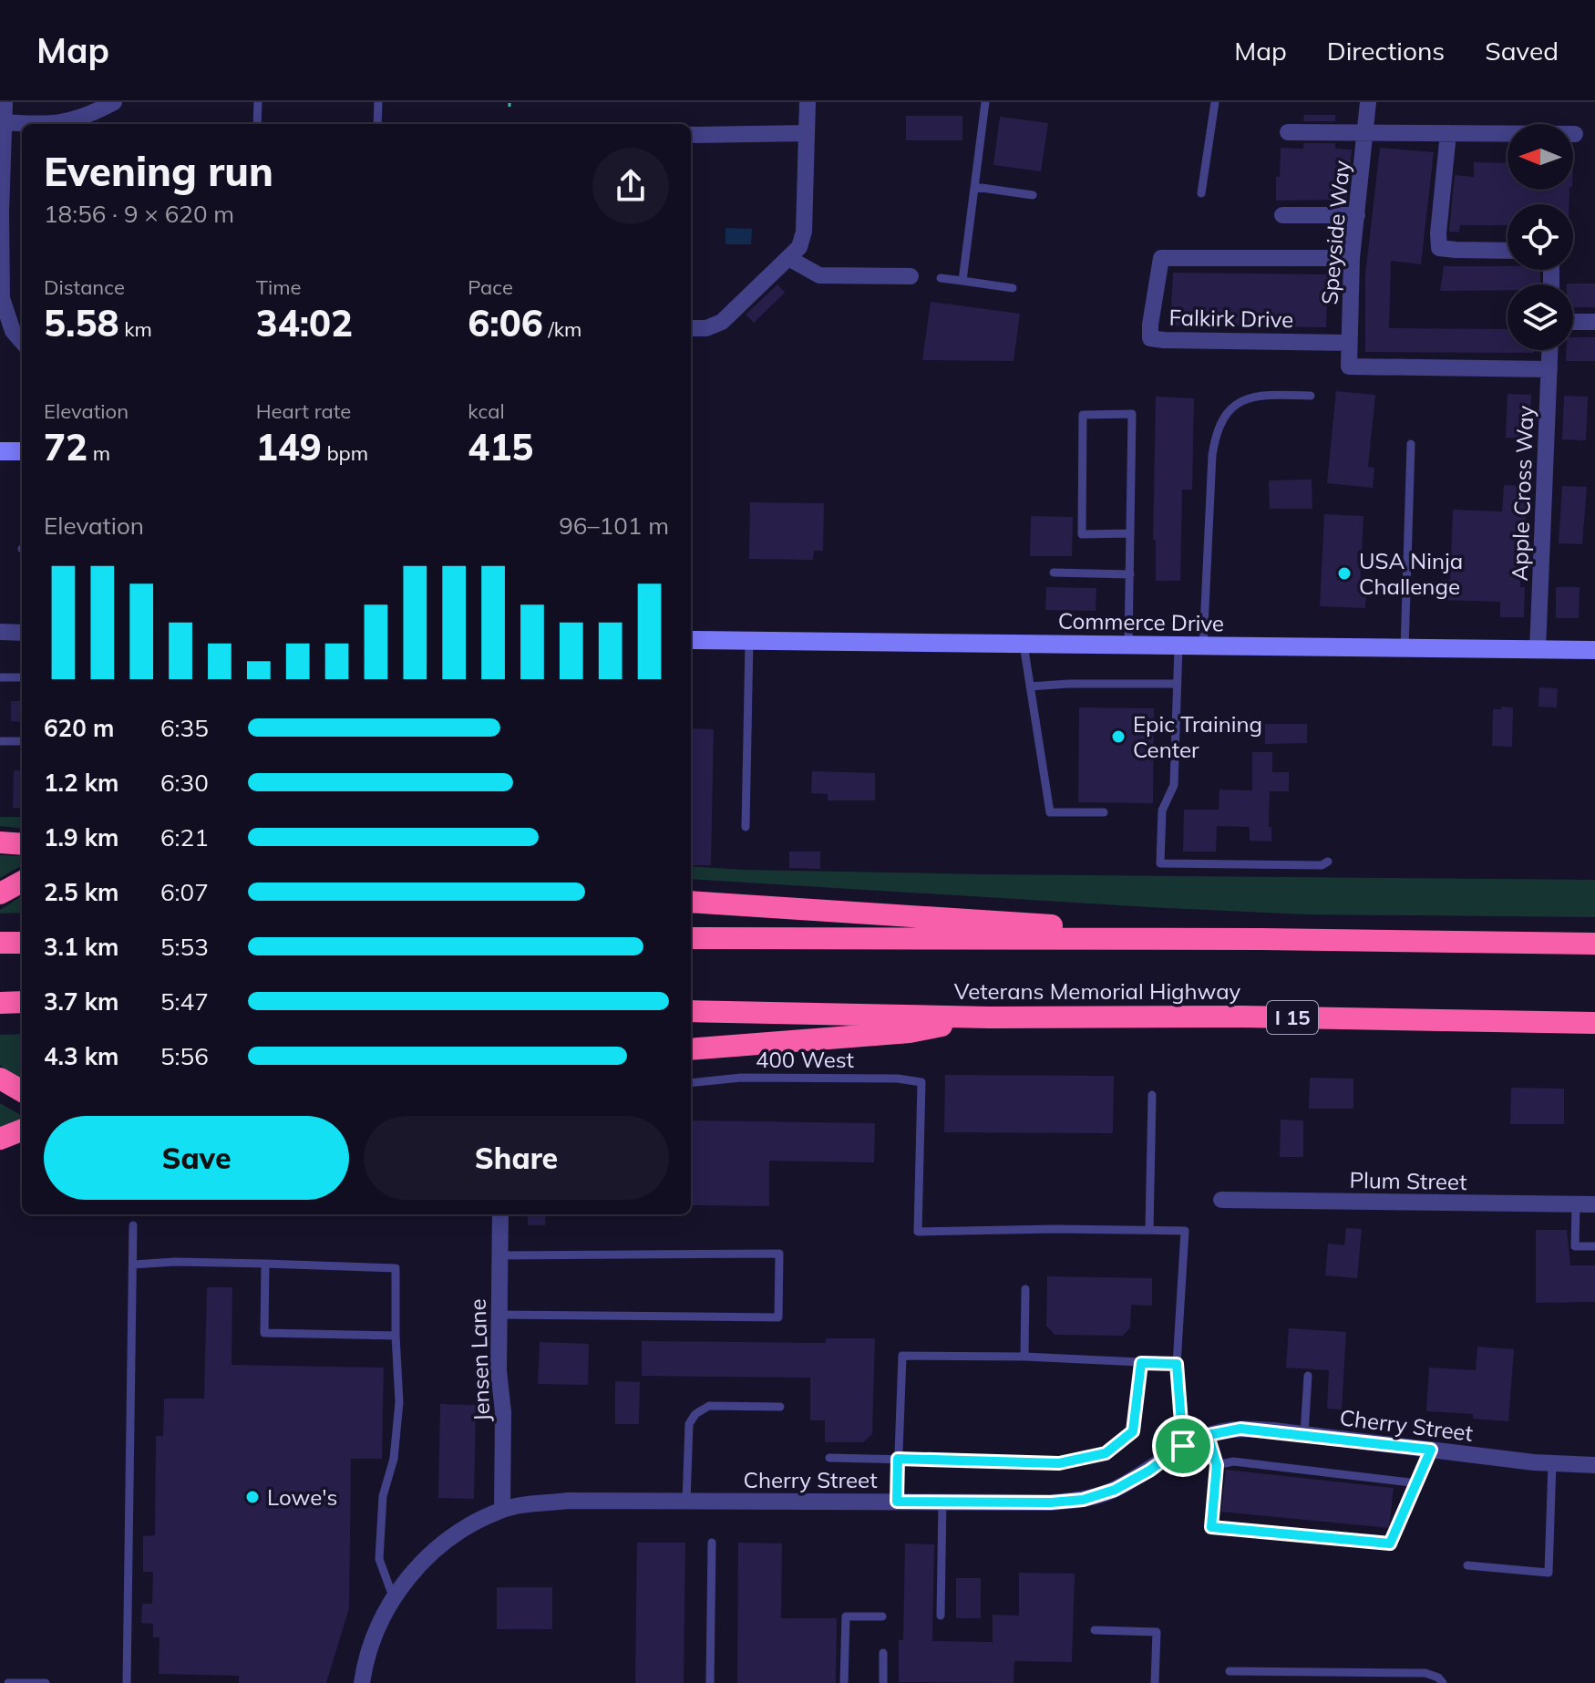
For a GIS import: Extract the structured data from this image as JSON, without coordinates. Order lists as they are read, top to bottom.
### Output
{
  "streets": {
    "highway": ["Veterans Memorial Highway", "I 15"],
    "street": [
      "Speyside Way",
      "Falkirk Drive",
      "Apple Cross Way",
      "Commerce Drive",
      "Plum Street",
      "Jensen Lane",
      "Cherry Street"
    ],
    "lane": ["400 West"]
  },
  "crossings": [
    ["Speyside Way", "Falkirk Drive"],
    ["Speyside Way", "Apple Cross Way"],
    ["Apple Cross Way", "Commerce Drive"],
    ["Jensen Lane", "Cherry Street"]
  ],
  "places": ["USA Ninja Challenge", "Epic Training Center", "Lowe's"],
  "north": "left",
  "page": {
    "header": "Map",
    "nav": ["Map", "Directions", "Saved"],
    "heading": ["Evening run", "18:56 · 9 × 620 m"],
    "stats": [
      ["Distance", "5.58 km"],
      ["Time", "34:02"],
      ["Pace", "6:06 /km"],
      ["Elevation", "72 m"],
      ["Heart rate", "149 bpm"],
      ["kcal", "415"]
    ],
    "chart": ["Elevation", "96–101 m"],
    "list": [
      {
        "name": "620 m",
        "note": "6:35"
      },
      {
        "name": "1.2 km",
        "note": "6:30"
      },
      {
        "name": "1.9 km",
        "note": "6:21"
      },
      {
        "name": "2.5 km",
        "note": "6:07"
      },
      {
        "name": "3.1 km",
        "note": "5:53"
      },
      {
        "name": "3.7 km",
        "note": "5:47"
      },
      {
        "name": "4.3 km",
        "note": "5:56"
      }
    ],
    "buttons": ["Save", "Share"]
  }
}
